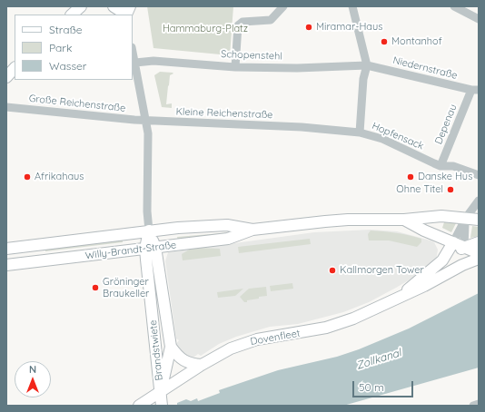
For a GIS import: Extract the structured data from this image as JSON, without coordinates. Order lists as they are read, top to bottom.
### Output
{
  "streets": {
    "main road": ["Willy-Brandt-Straße", "Dovenfleet", "Brandstwiete"],
    "street": [
      "Schopenstehl",
      "Niedernstraße",
      "Große Reichenstraße",
      "Kleine Reichenstraße",
      "Depenau",
      "Hopfensack"
    ]
  },
  "crossings": [
    ["Schopenstehl", "Niedernstraße"],
    ["Schopenstehl", "Brandstwiete"],
    ["Niedernstraße", "Depenau"],
    ["Große Reichenstraße", "Kleine Reichenstraße"],
    ["Große Reichenstraße", "Brandstwiete"],
    ["Kleine Reichenstraße", "Hopfensack"],
    ["Kleine Reichenstraße", "Brandstwiete"],
    ["Depenau", "Hopfensack"],
    ["Willy-Brandt-Straße", "Dovenfleet"],
    ["Willy-Brandt-Straße", "Brandstwiete"],
    ["Dovenfleet", "Brandstwiete"]
  ],
  "water": ["Zollkanal"],
  "parks": ["Hammaburg-Platz"],
  "places": [
    "Miramar-Haus",
    "Montanhof",
    "Afrikahaus",
    "Danske Hus",
    "Ohne Titel",
    "Kallmorgen Tower",
    "Gröninger Braukeller"
  ],
  "legend": ["Straße", "Park", "Wasser"],
  "scale_bar": "50 m",
  "north": "top"
}
